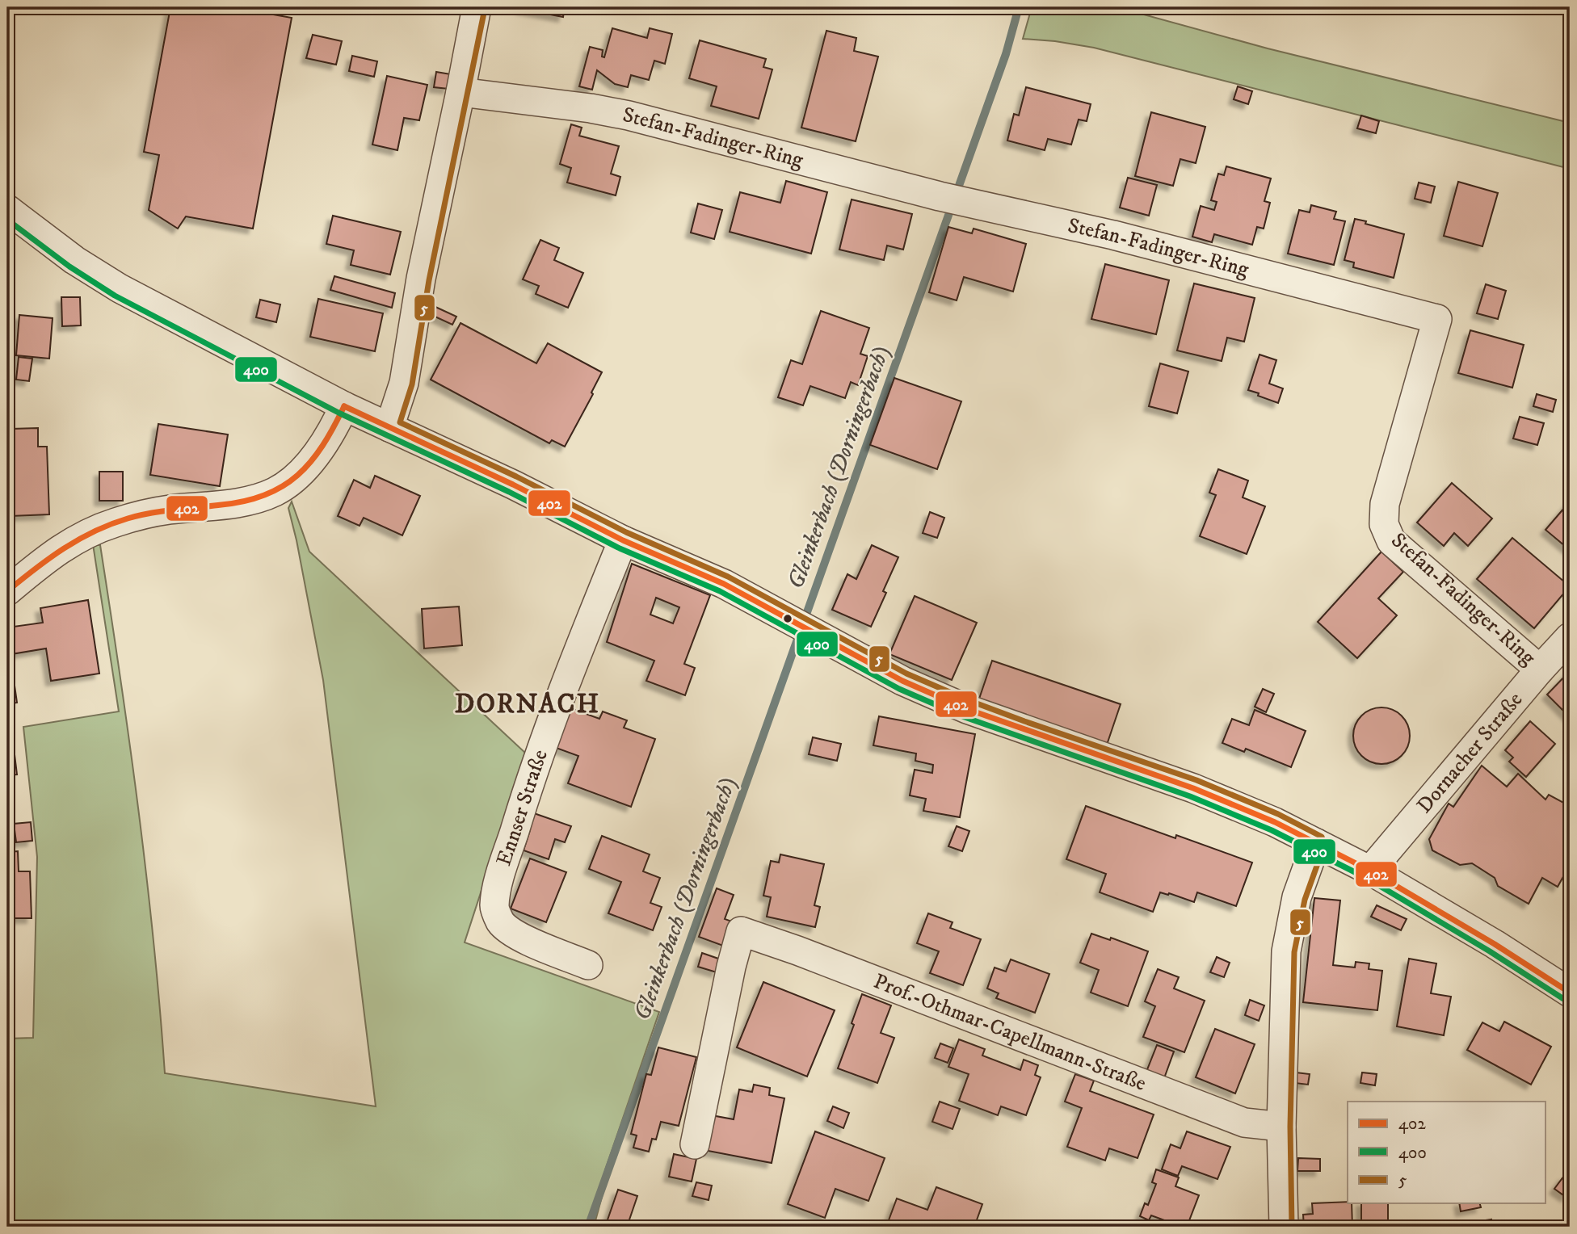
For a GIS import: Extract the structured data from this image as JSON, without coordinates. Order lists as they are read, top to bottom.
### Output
{
  "streets": {
    "street": [
      "Stefan-Fadinger-Ring",
      "Dornacher Straße",
      "Ennser Straße",
      "Prof.-Othmar-Capellmann-Straße"
    ]
  },
  "crossings": [
    ["Stefan-Fadinger-Ring", "Dornacher Straße"]
  ],
  "districts": ["DORNACH"],
  "water": ["Gleinkerbach (Dorningerbach)"],
  "lines": ["transit line 5", "transit line 400", "transit line 402"],
  "legend": ["402", "400", "5"]
}
